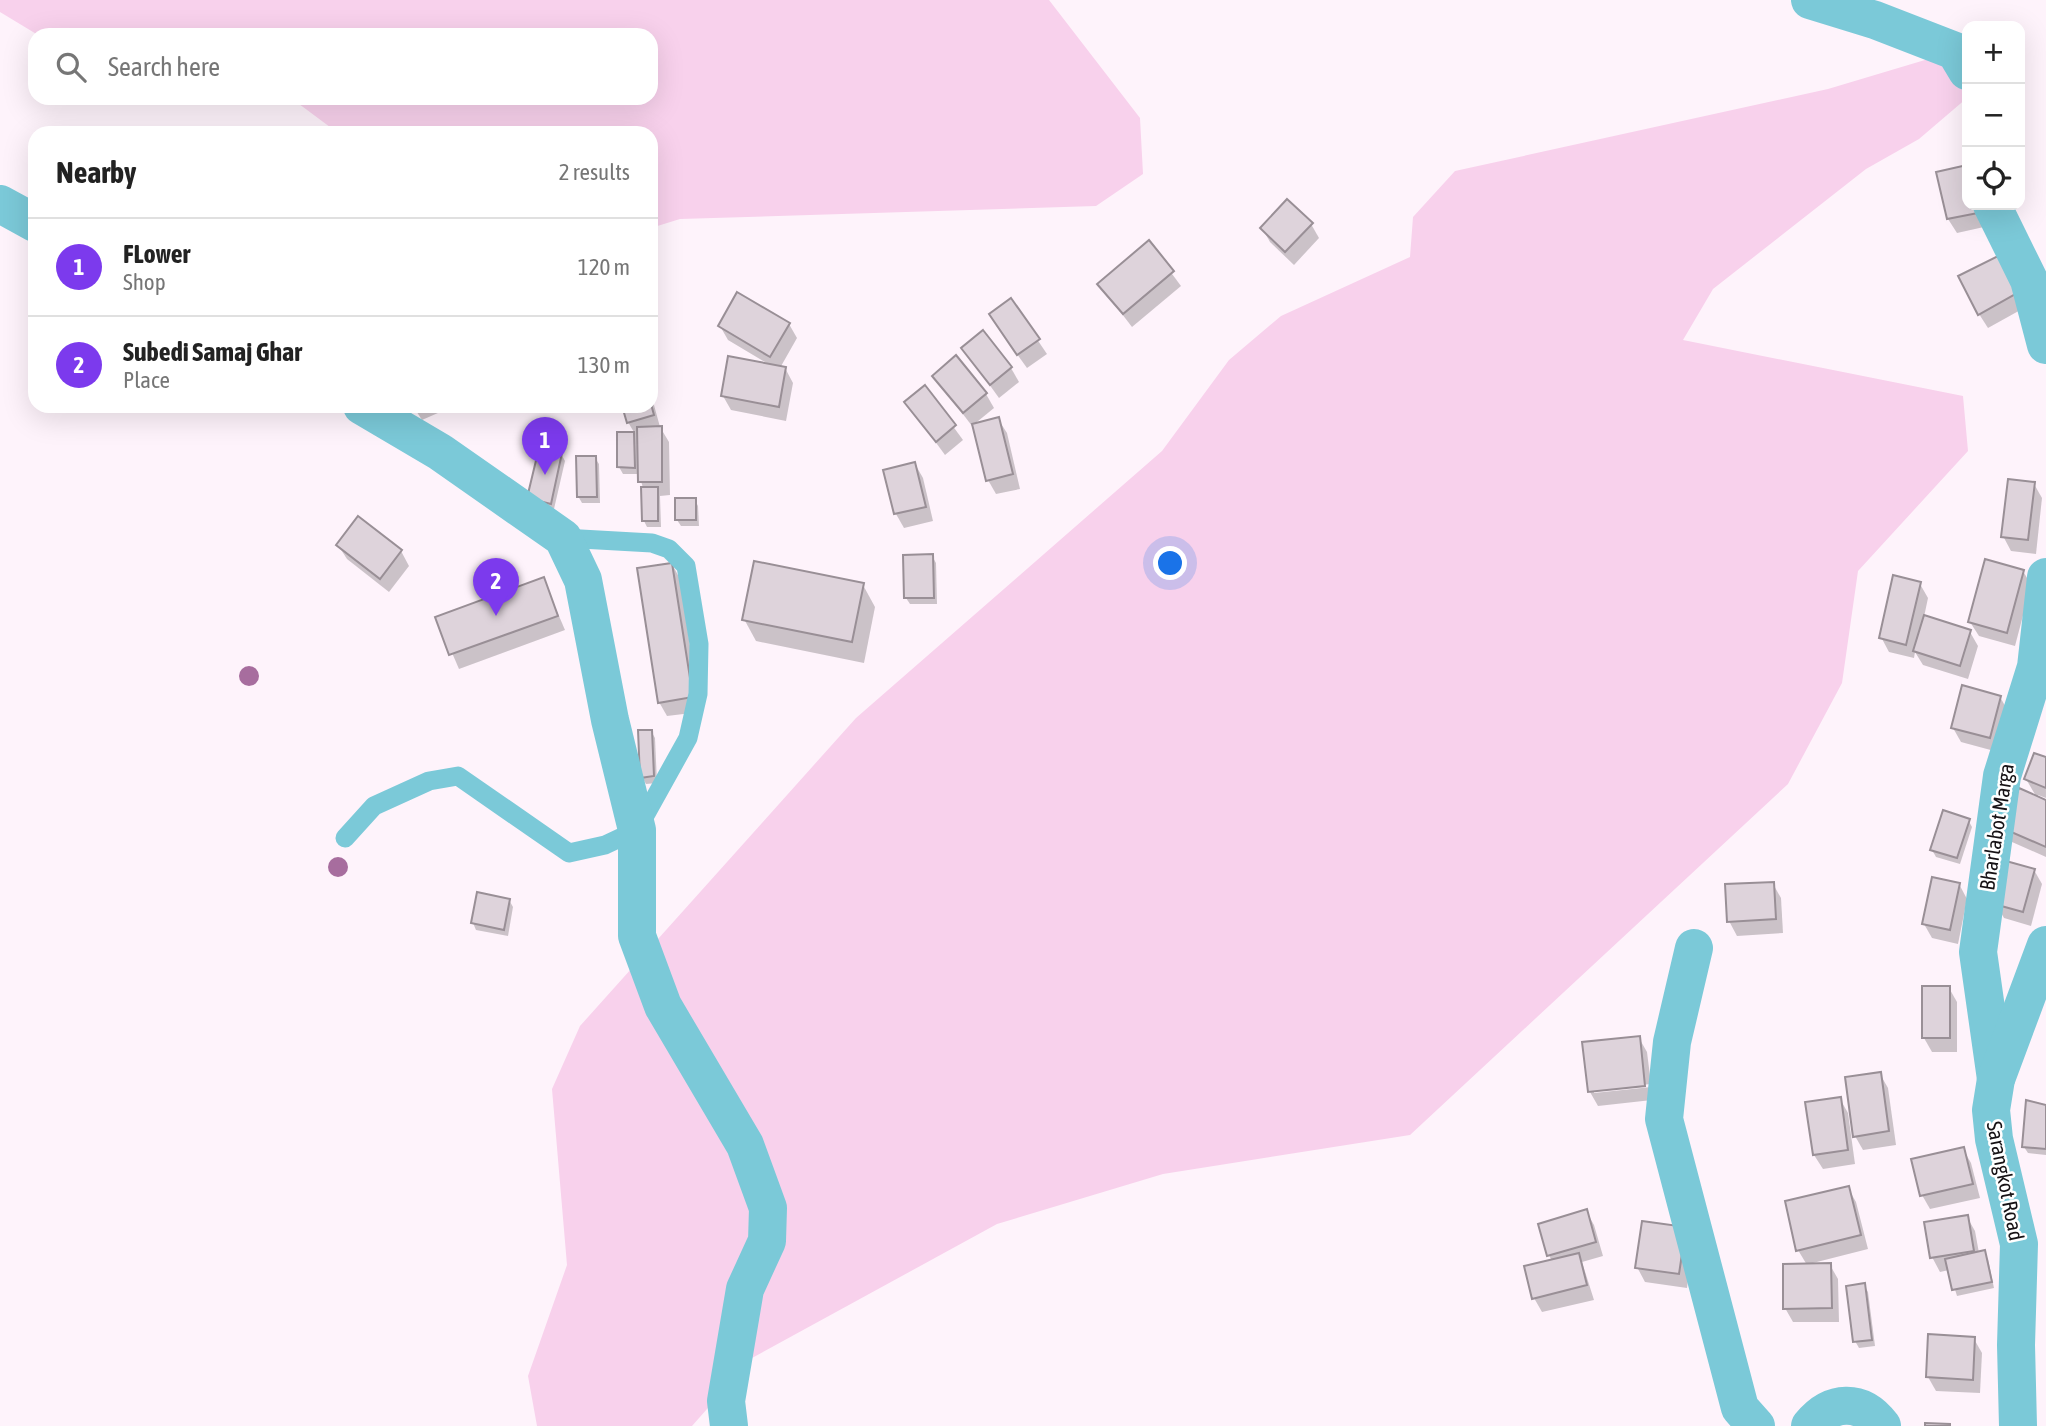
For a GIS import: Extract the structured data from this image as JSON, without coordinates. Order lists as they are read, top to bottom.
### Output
{
  "streets": {
    "street": ["Bharlabot Marga", "Sarangkot Road"]
  },
  "crossings": [
    ["Bharlabot Marga", "Sarangkot Road"]
  ],
  "page": {
    "map_buttons": ["+", "−"],
    "search": "Search here",
    "heading": ["Nearby", "2 results"],
    "list": [
      {
        "mark": "1",
        "name": "FLower",
        "note": "Shop",
        "value": "120 m"
      },
      {
        "mark": "2",
        "name": "Subedi Samaj Ghar",
        "note": "Place",
        "value": "130 m"
      }
    ],
    "pins": ["1", "2"]
  }
}
